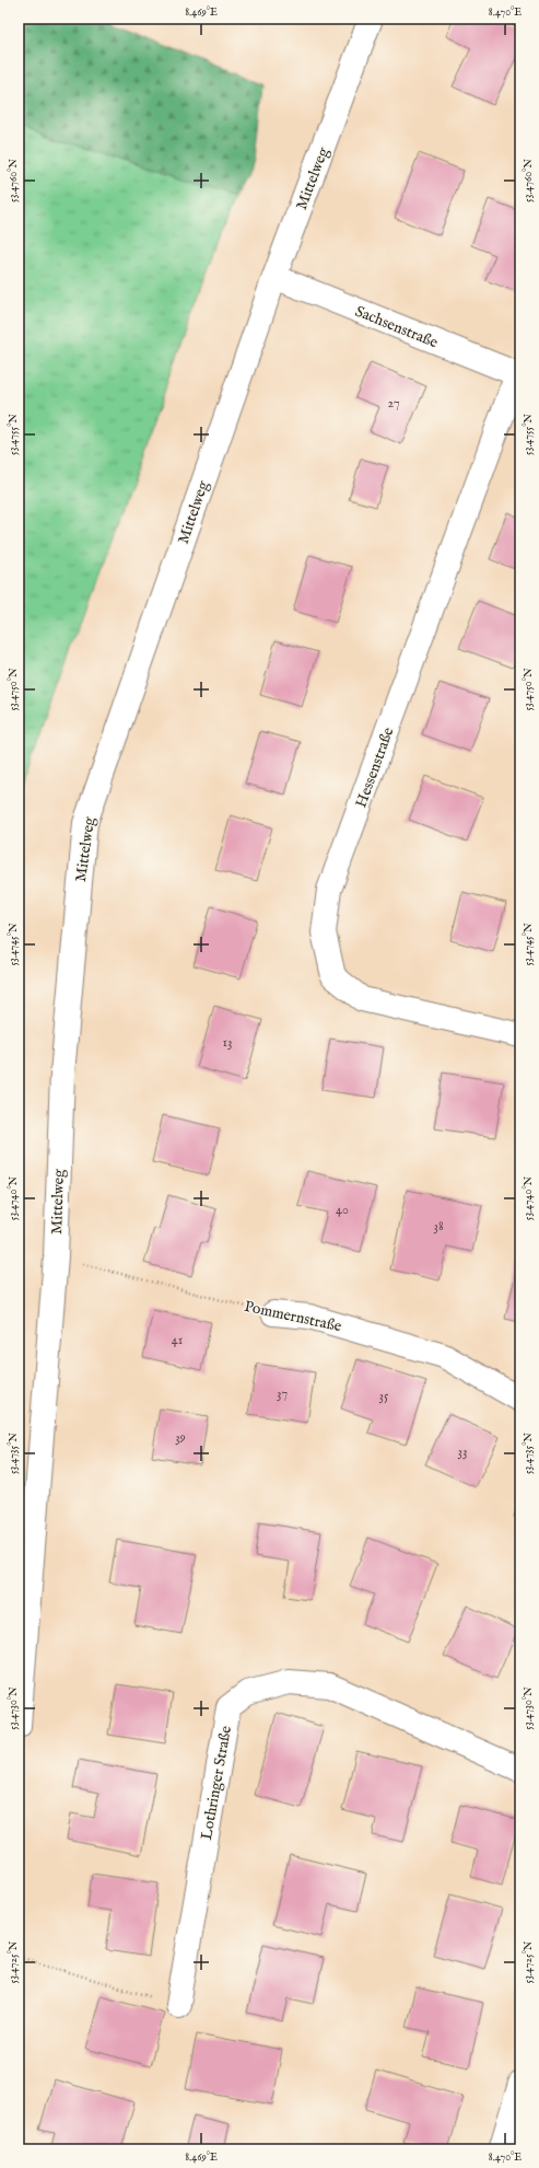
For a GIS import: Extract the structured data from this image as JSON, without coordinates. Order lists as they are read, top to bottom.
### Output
{
  "streets": {
    "street": [
      "Mittelweg",
      "Sachsenstraße",
      "Hessenstraße",
      "Pommernstraße",
      "Lothringer Straße"
    ]
  },
  "crossings": [
    ["Mittelweg", "Sachsenstraße"],
    ["Mittelweg", "Pommernstraße"],
    ["Sachsenstraße", "Hessenstraße"]
  ],
  "house_numbers": [
    "27",
    "13",
    "40",
    "38",
    "41",
    "37",
    "35",
    "39",
    "33"
  ],
  "coordinates": [
    "8.469°E",
    "8.470°E",
    "53.4760°N",
    "53.4755°N",
    "53.4750°N",
    "53.4745°N",
    "53.4740°N",
    "53.4735°N",
    "53.4730°N",
    "53.4725°N"
  ]
}
